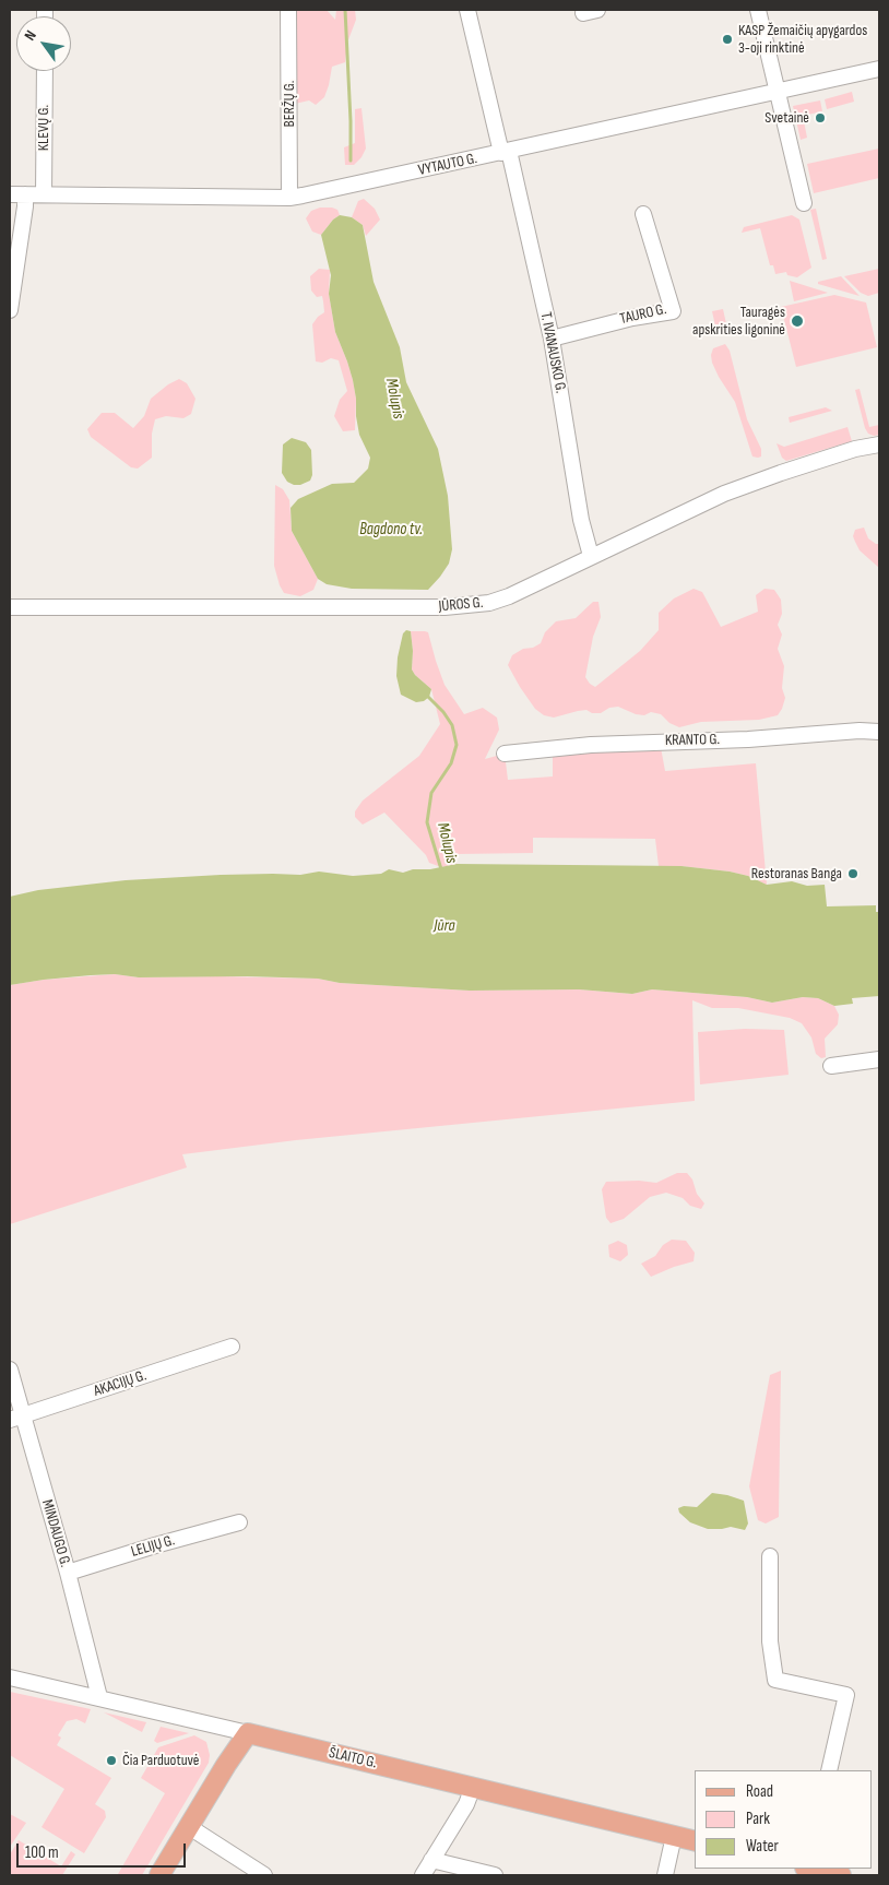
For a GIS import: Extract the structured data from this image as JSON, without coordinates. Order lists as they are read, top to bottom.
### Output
{
  "streets": {
    "main road": ["ŠLAITO G."],
    "street": [
      "BERŽŲ G.",
      "KLEVŲ G.",
      "VYTAUTO G.",
      "TAURO G.",
      "T. IVANAUSKO G.",
      "JŪROS G.",
      "KRANTO G.",
      "AKACIJŲ G.",
      "MINDAUGO G.",
      "LELIJŲ G."
    ]
  },
  "crossings": [
    ["BERŽŲ G.", "VYTAUTO G."],
    ["KLEVŲ G.", "VYTAUTO G."],
    ["VYTAUTO G.", "T. IVANAUSKO G."],
    ["TAURO G.", "T. IVANAUSKO G."],
    ["T. IVANAUSKO G.", "JŪROS G."],
    ["AKACIJŲ G.", "MINDAUGO G."],
    ["MINDAUGO G.", "LELIJŲ G."],
    ["MINDAUGO G.", "ŠLAITO G."]
  ],
  "water": ["Molupis", "Bagdono tv.", "Jūra"],
  "places": [
    "KASP Žemaičių apygardos 3-oji rinktinė",
    "Svetainė",
    "Tauragės apskrities ligoninė",
    "Restoranas Banga",
    "Čia Parduotuvė"
  ],
  "legend": ["Road", "Park", "Water"],
  "scale_bar": "100 m",
  "north": "top left"
}
